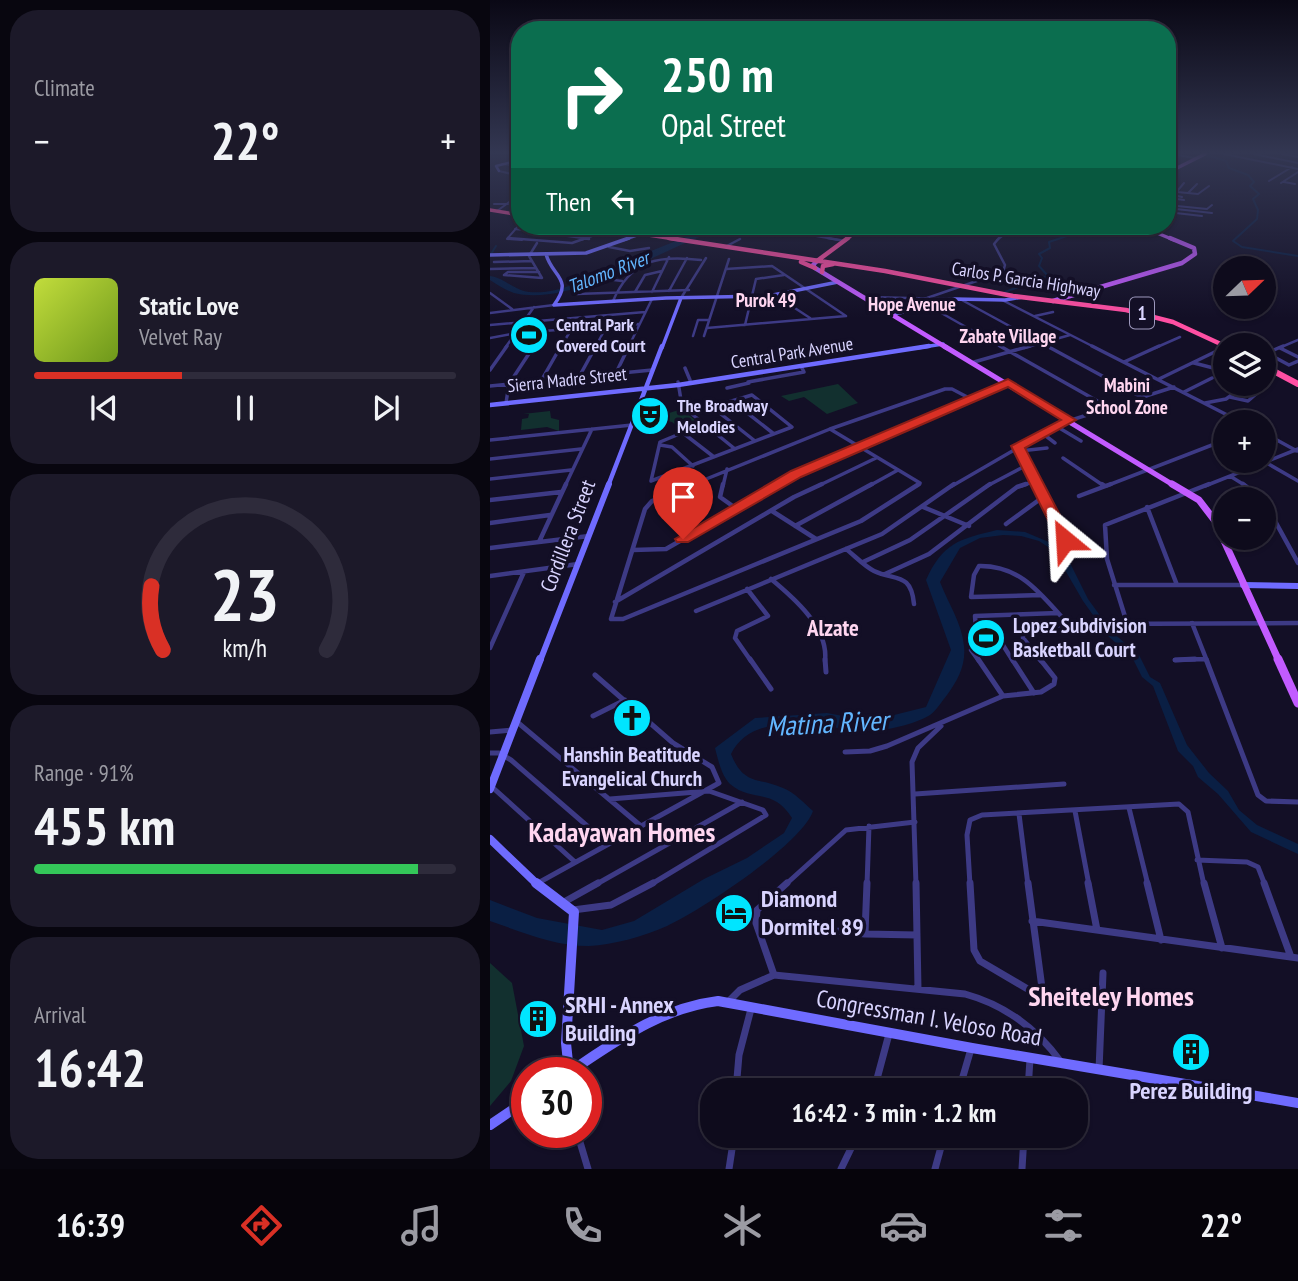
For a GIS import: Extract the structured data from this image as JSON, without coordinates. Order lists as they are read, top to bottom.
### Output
{
  "streets": {
    "highway": ["Carlos P. Garcia Highway", "1"],
    "street": [
      "Central Park Avenue",
      "Sierra Madre Street",
      "Cordillera Street",
      "Congressman I. Veloso Road"
    ]
  },
  "crossings": [
    ["Carlos P. Garcia Highway", "1"],
    ["Central Park Avenue", "Sierra Madre Street"],
    ["Central Park Avenue", "Cordillera Street"],
    ["Sierra Madre Street", "Cordillera Street"]
  ],
  "districts": [
    "Purok 49",
    "Hope Avenue",
    "Zabate Village",
    "Mabini School Zone",
    "Alzate",
    "Kadayawan Homes",
    "Sheiteley Homes"
  ],
  "water": ["Talomo River", "Matina River"],
  "places": {
    "sports": ["Central Park Covered Court", "Lopez Subdivision Basketball Court"],
    "theatre": ["The Broadway Melodies"],
    "church": ["Hanshin Beatitude Evangelical Church"],
    "hotel": ["Diamond Dormitel 89"],
    "building": ["SRHI - Annex Building", "Perez Building"]
  },
  "north": "top right",
  "page": {
    "tile": [
      "Climate",
      ["Range · 91%", "455 km"],
      ["Arrival", "16:42"]
    ],
    "turn": ["250 m", "Opal Street"],
    "heat": ["−", "22°", "+"],
    "then": "Then",
    "map_buttons": ["+", "−"],
    "song": ["Static Love", "Velvet Ray"],
    "limit": "30",
    "trip": "16:42 · 3 min · 1.2 km",
    "tabs": ["16:39", "22°"],
    "gauge": ["23", "km/h"]
  }
}
